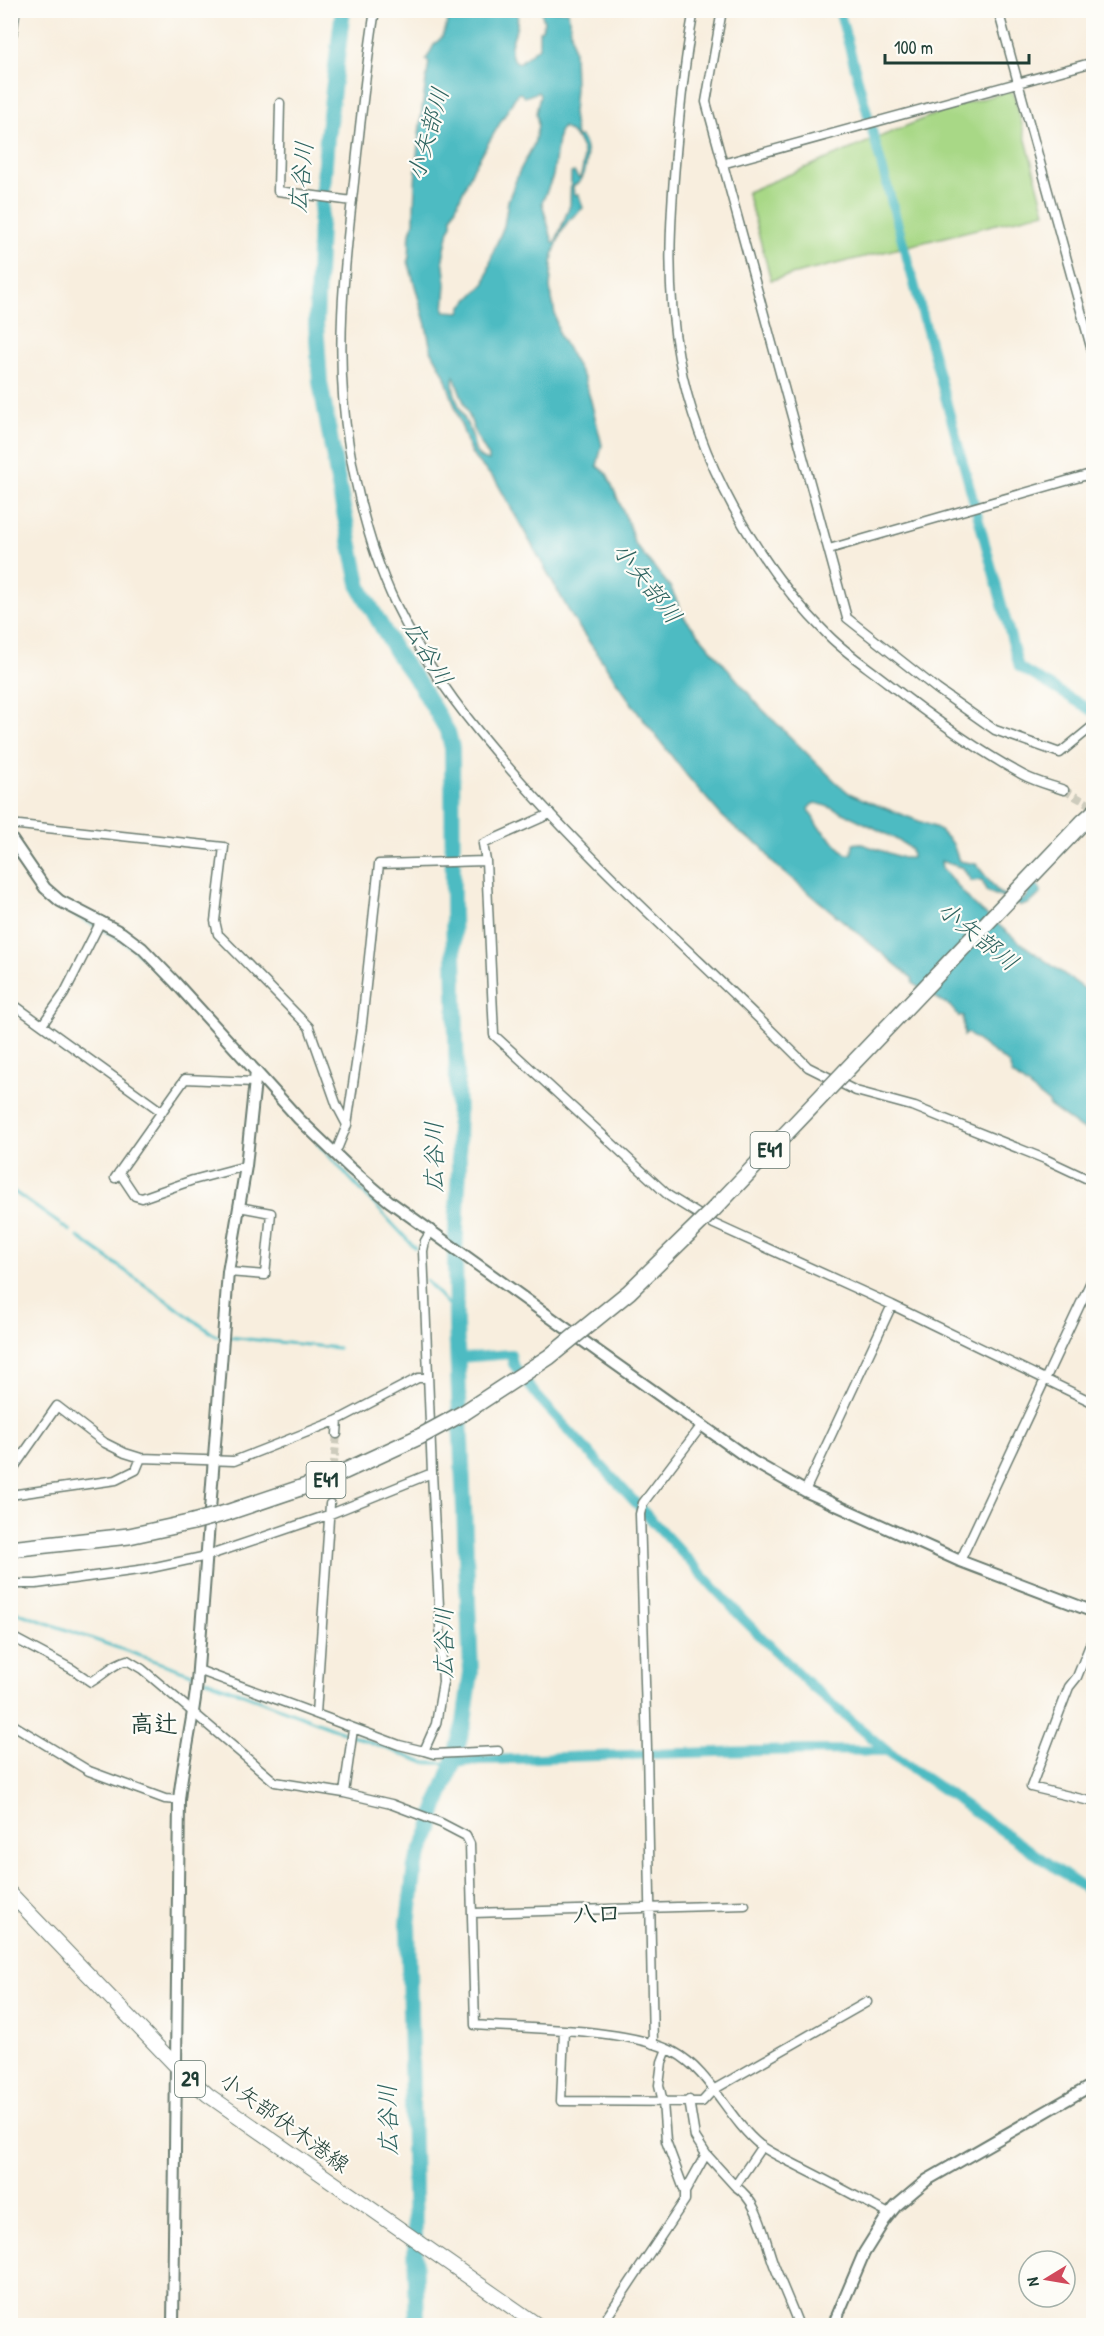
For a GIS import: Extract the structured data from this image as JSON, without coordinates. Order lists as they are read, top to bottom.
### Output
{
  "streets": {
    "highway": ["E41"],
    "main road": ["29", "小矢部伏木港線"]
  },
  "districts": ["高辻", "八口"],
  "water": ["小矢部川", "広谷川"],
  "scale_bar": "100 m",
  "north": "left"
}
